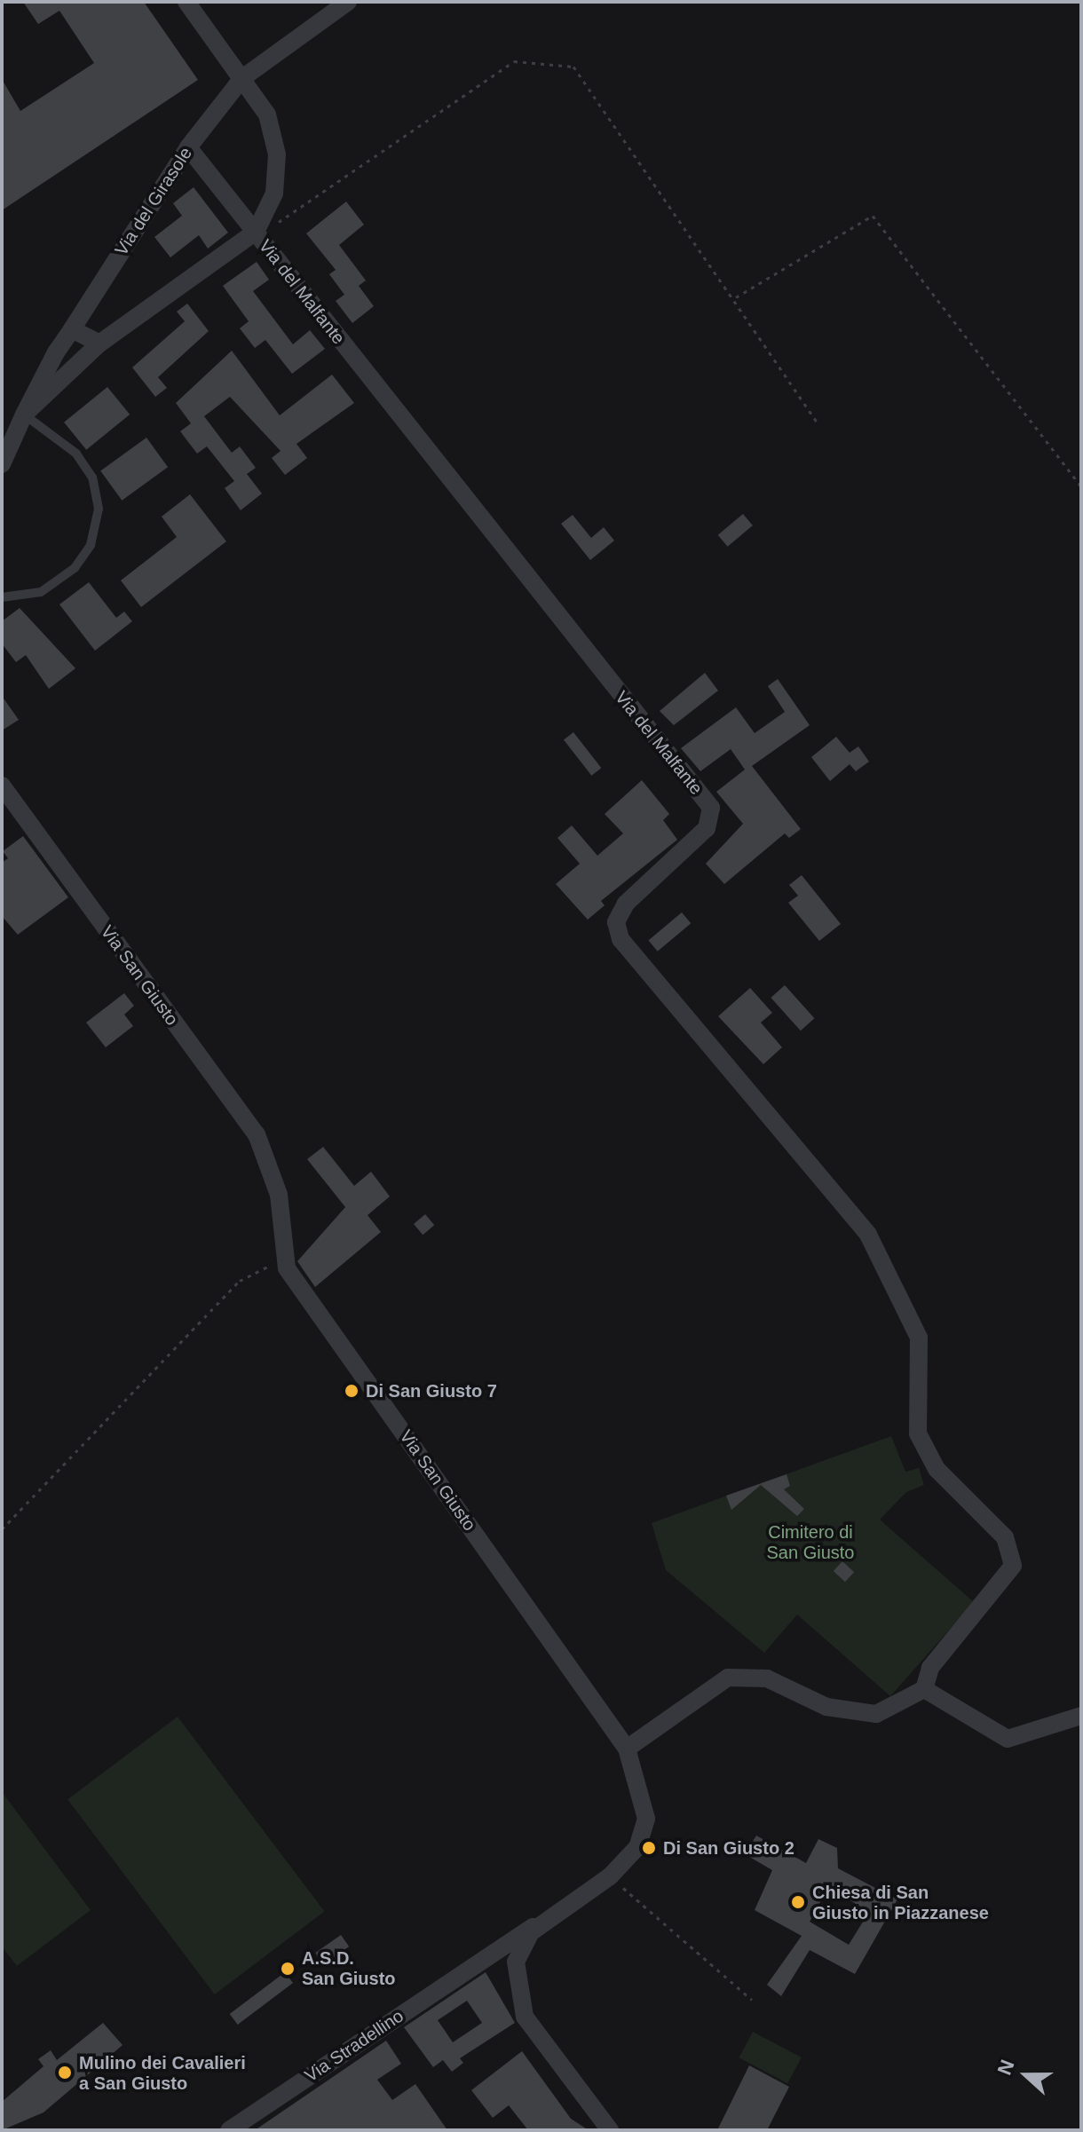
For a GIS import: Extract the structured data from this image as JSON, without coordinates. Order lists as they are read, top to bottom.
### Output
{
  "streets": {
    "street": [
      "Via del Girasole",
      "Via del Malfante",
      "Via San Giusto",
      "Via Stradellino"
    ]
  },
  "crossings": [
    ["Via del Girasole", "Via del Malfante"],
    ["Via San Giusto", "Via Stradellino"]
  ],
  "parks": ["Cimitero di San Giusto"],
  "places": [
    "Di San Giusto 7",
    "Di San Giusto 2",
    "Chiesa di San Giusto in Piazzanese",
    "A.S.D. San Giusto",
    "Mulino dei Cavalieri a San Giusto"
  ],
  "north": "left"
}
